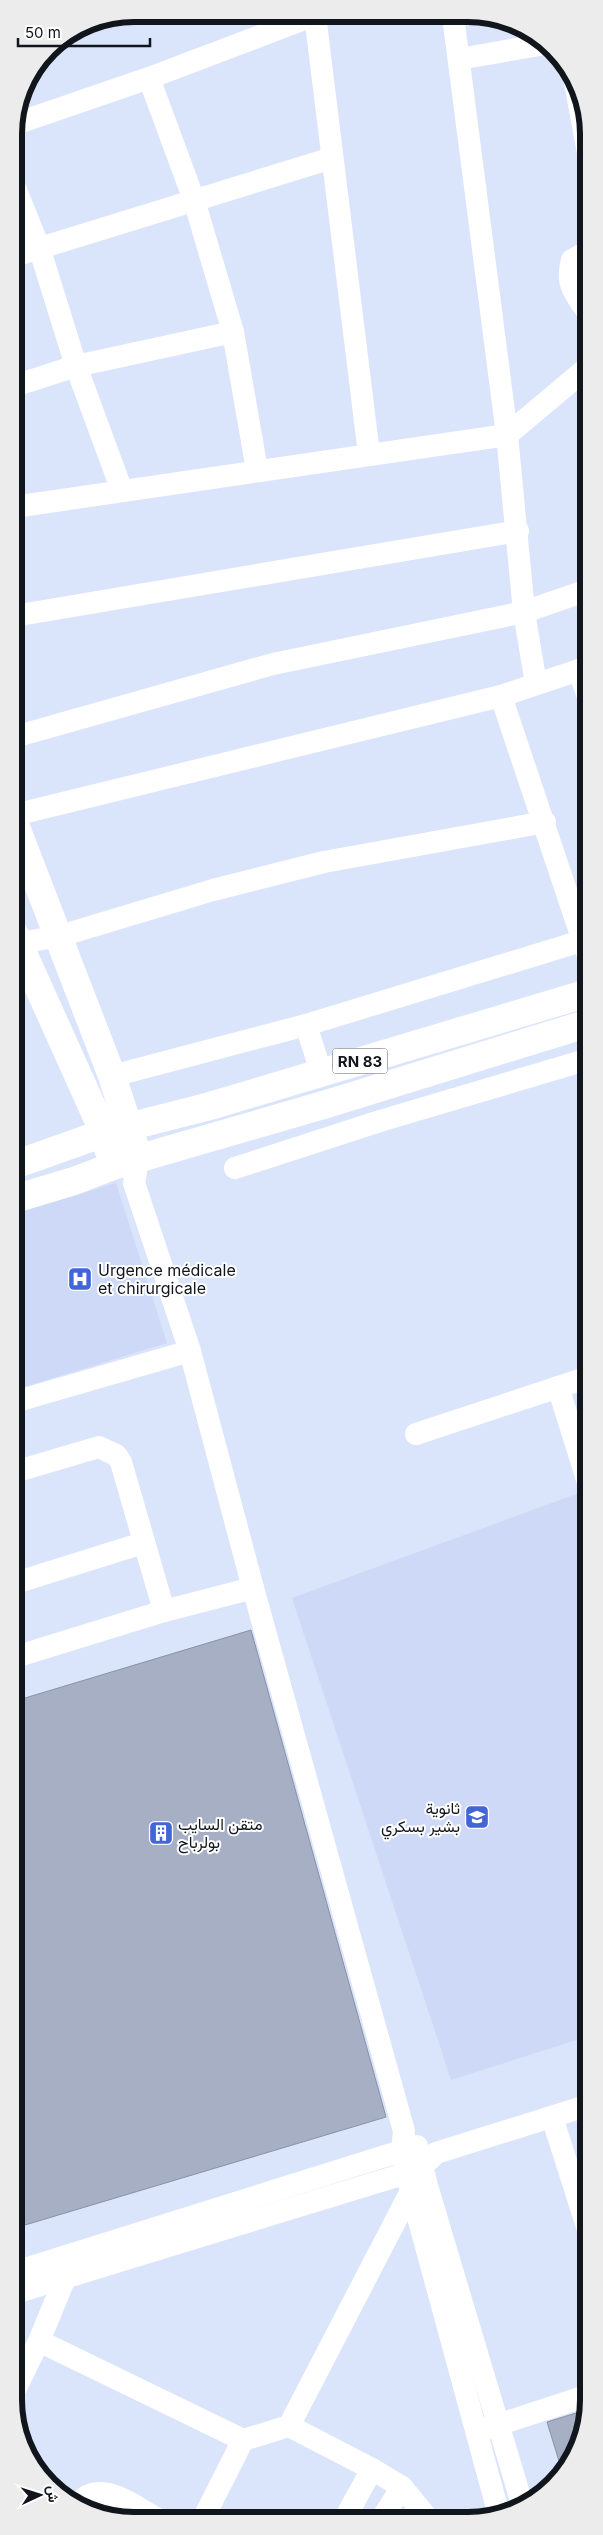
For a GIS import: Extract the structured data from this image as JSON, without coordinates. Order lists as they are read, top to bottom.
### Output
{
  "streets": {
    "main road": ["RN 83"]
  },
  "places": {
    "hospital": ["Urgence médicale et chirurgicale"],
    "school or university": ["ثانوية بشير بسكري"],
    "building": ["متقن السايب بولرباح"]
  },
  "scale_bar": "50 m",
  "north": "right"
}
